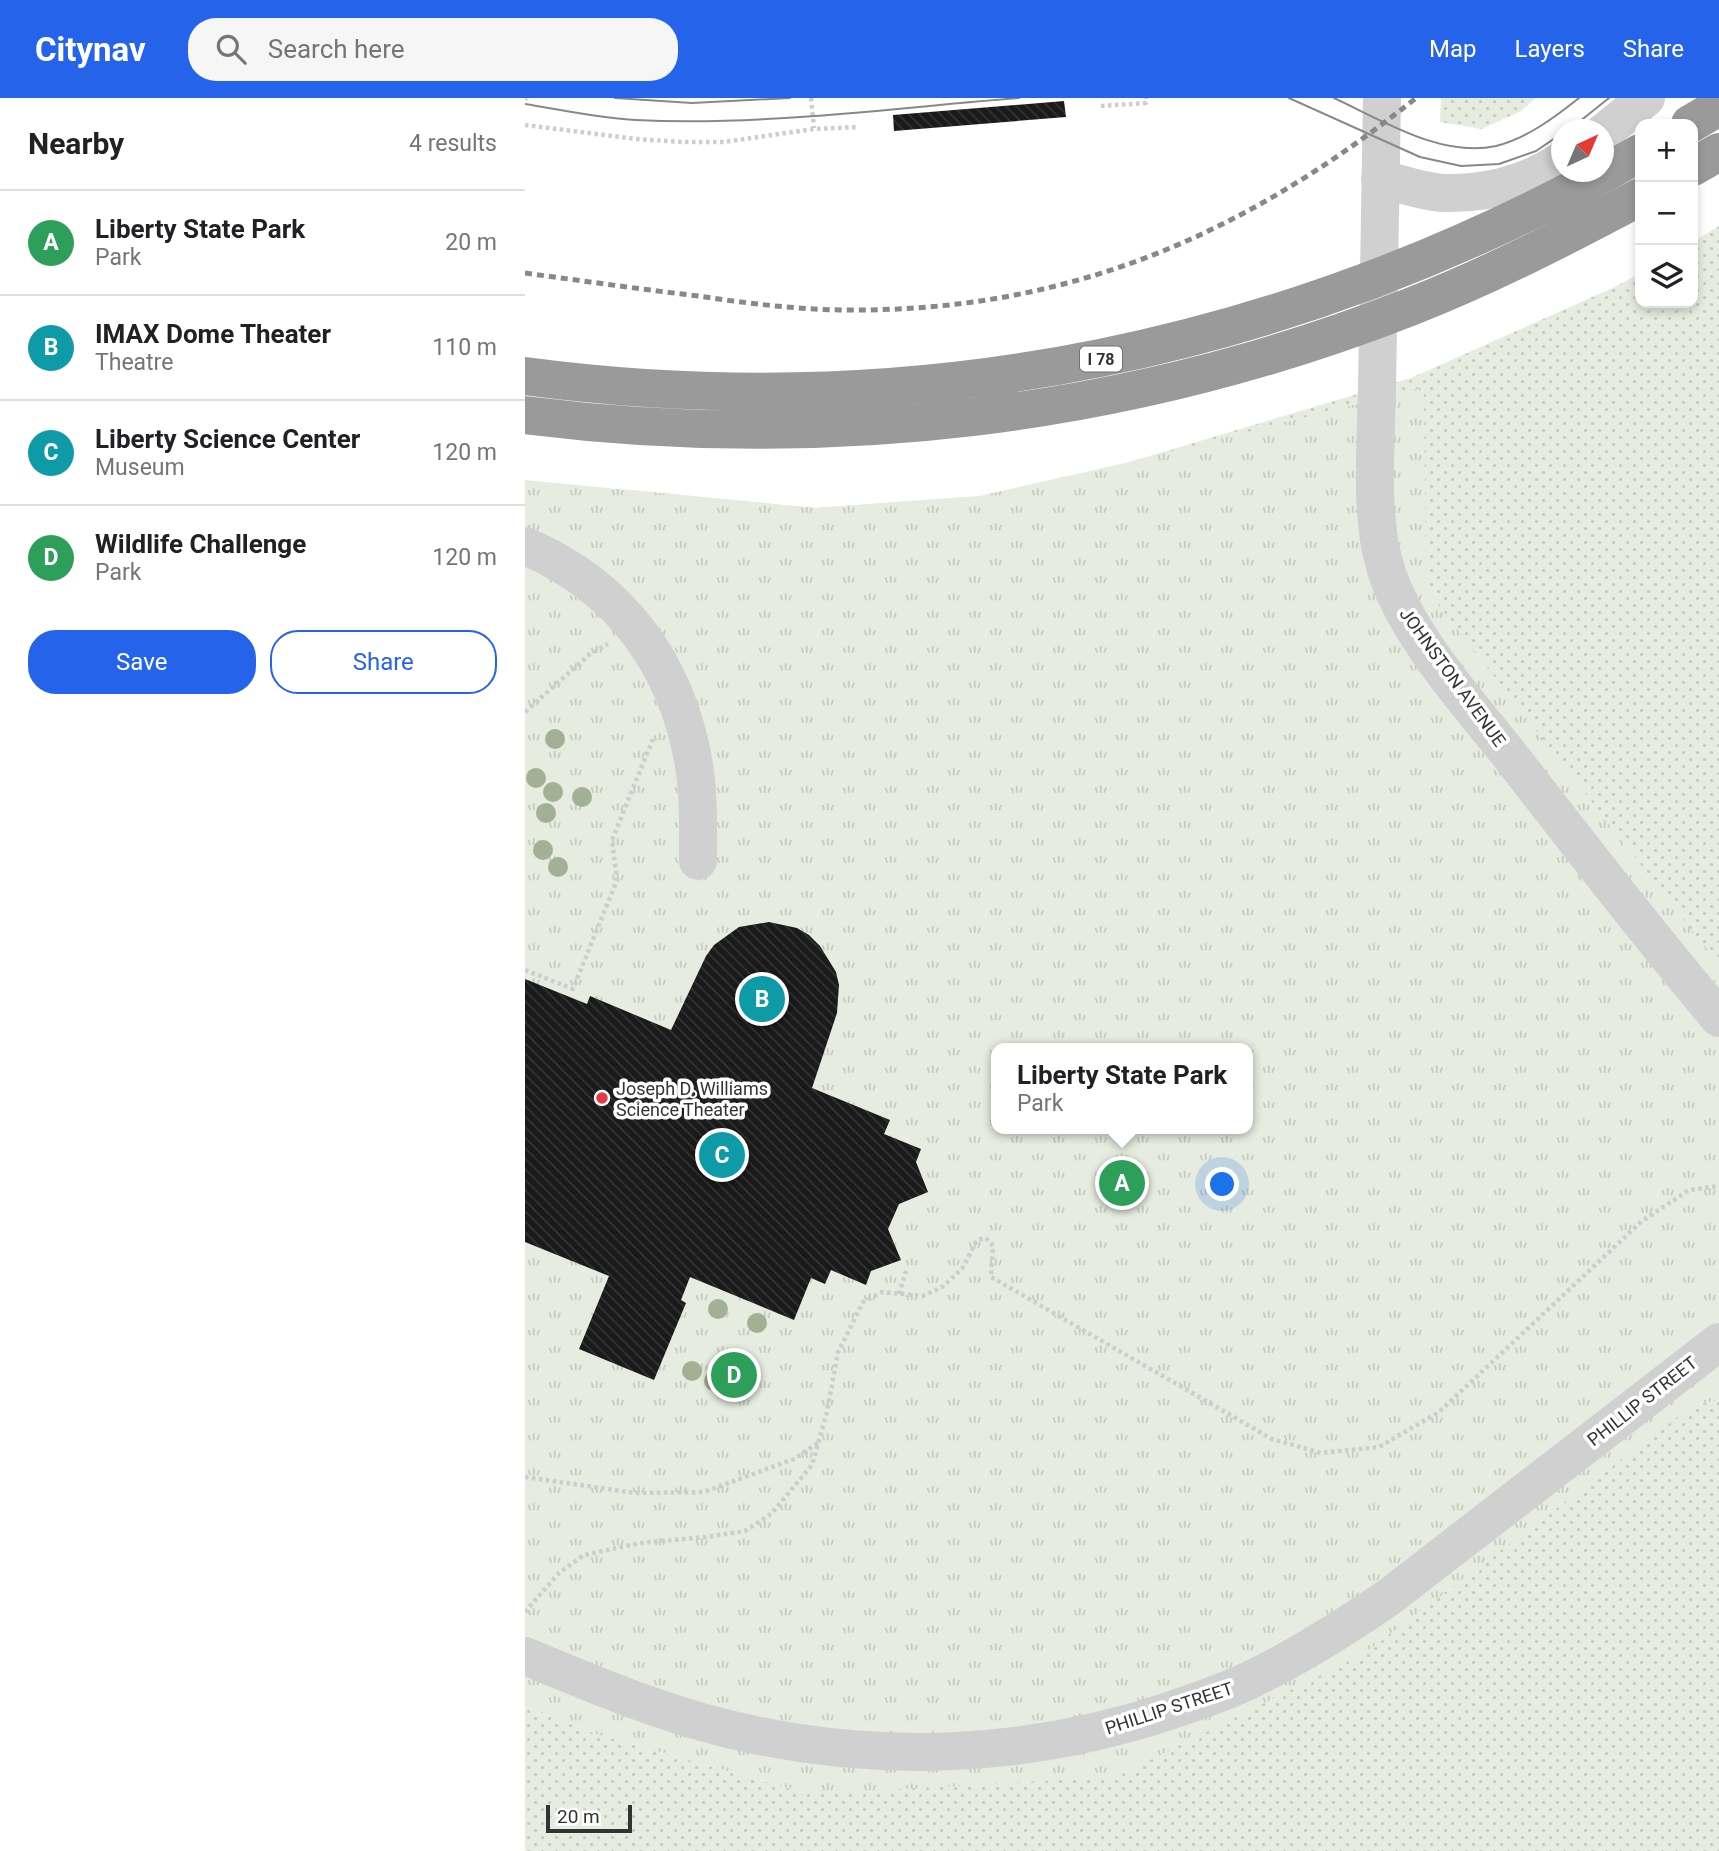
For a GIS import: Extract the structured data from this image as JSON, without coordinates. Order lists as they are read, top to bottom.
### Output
{
  "streets": {
    "highway": ["I 78"],
    "street": ["JOHNSTON AVENUE", "PHILLIP STREET"]
  },
  "places": ["Joseph D. Williams Science Theater"],
  "scale_bar": "20 m",
  "north": "top right",
  "page": {
    "header": "Citynav",
    "search": "Search here",
    "nav": ["Map", "Layers", "Share"],
    "heading": ["Nearby", "4 results"],
    "map_buttons": ["+", "−"],
    "list": [
      {
        "mark": "A",
        "name": "Liberty State Park",
        "note": "Park",
        "value": "20 m"
      },
      {
        "mark": "B",
        "name": "IMAX Dome Theater",
        "note": "Theatre",
        "value": "110 m"
      },
      {
        "mark": "C",
        "name": "Liberty Science Center",
        "note": "Museum",
        "value": "120 m"
      },
      {
        "mark": "D",
        "name": "Wildlife Challenge",
        "note": "Park",
        "value": "120 m"
      }
    ],
    "buttons": ["Save", "Share"],
    "pins": [
      "B",
      "C",
      "A",
      "D"
    ],
    "popup": ["Liberty State Park", "Park"],
    "scale": "20 m"
  }
}
